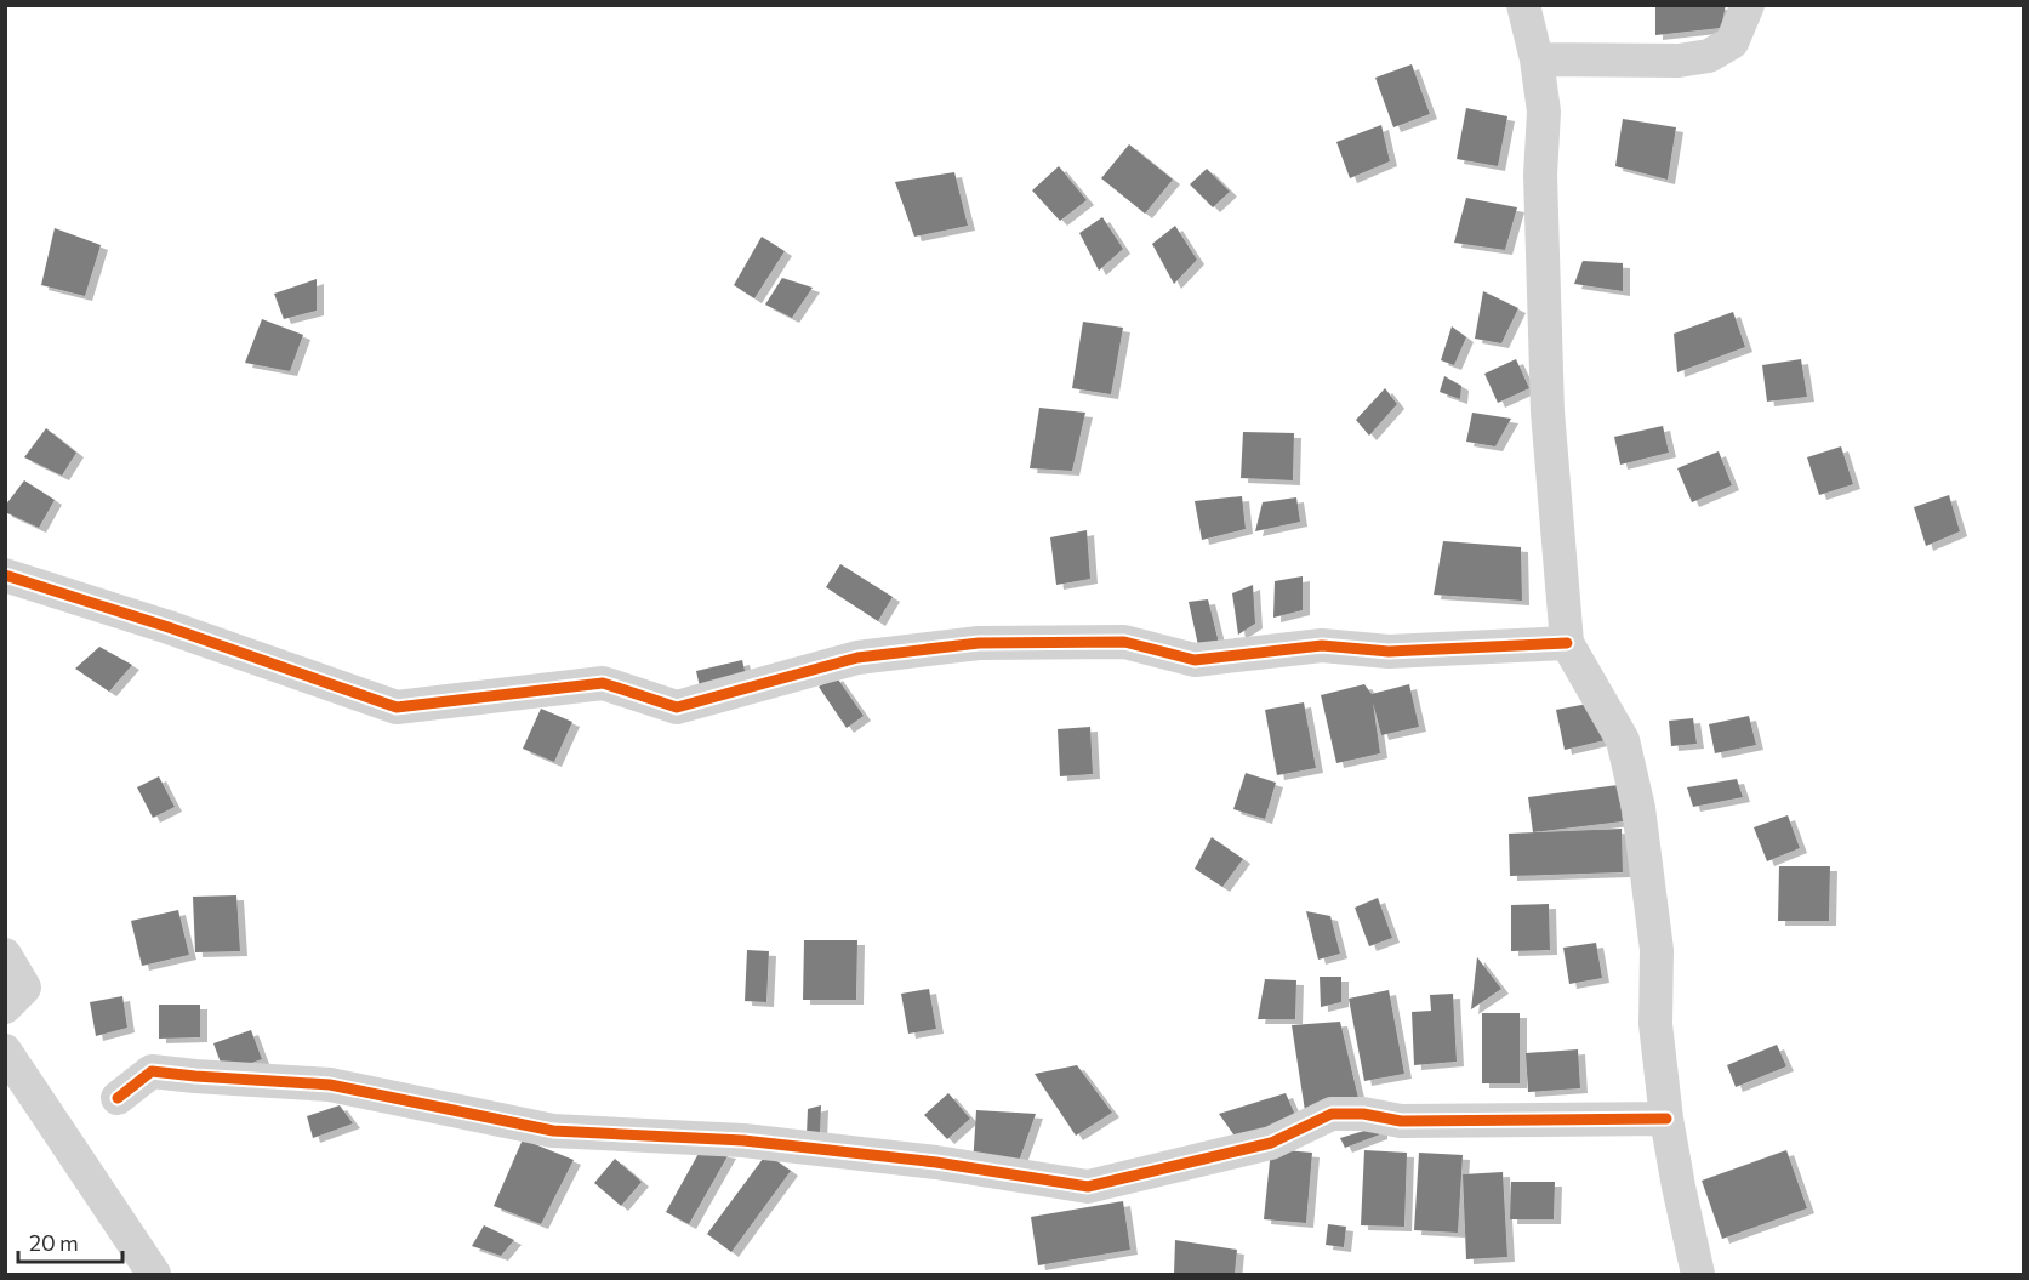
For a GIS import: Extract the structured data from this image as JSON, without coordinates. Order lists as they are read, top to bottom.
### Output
{
  "scale_bar": "20 m"
}
